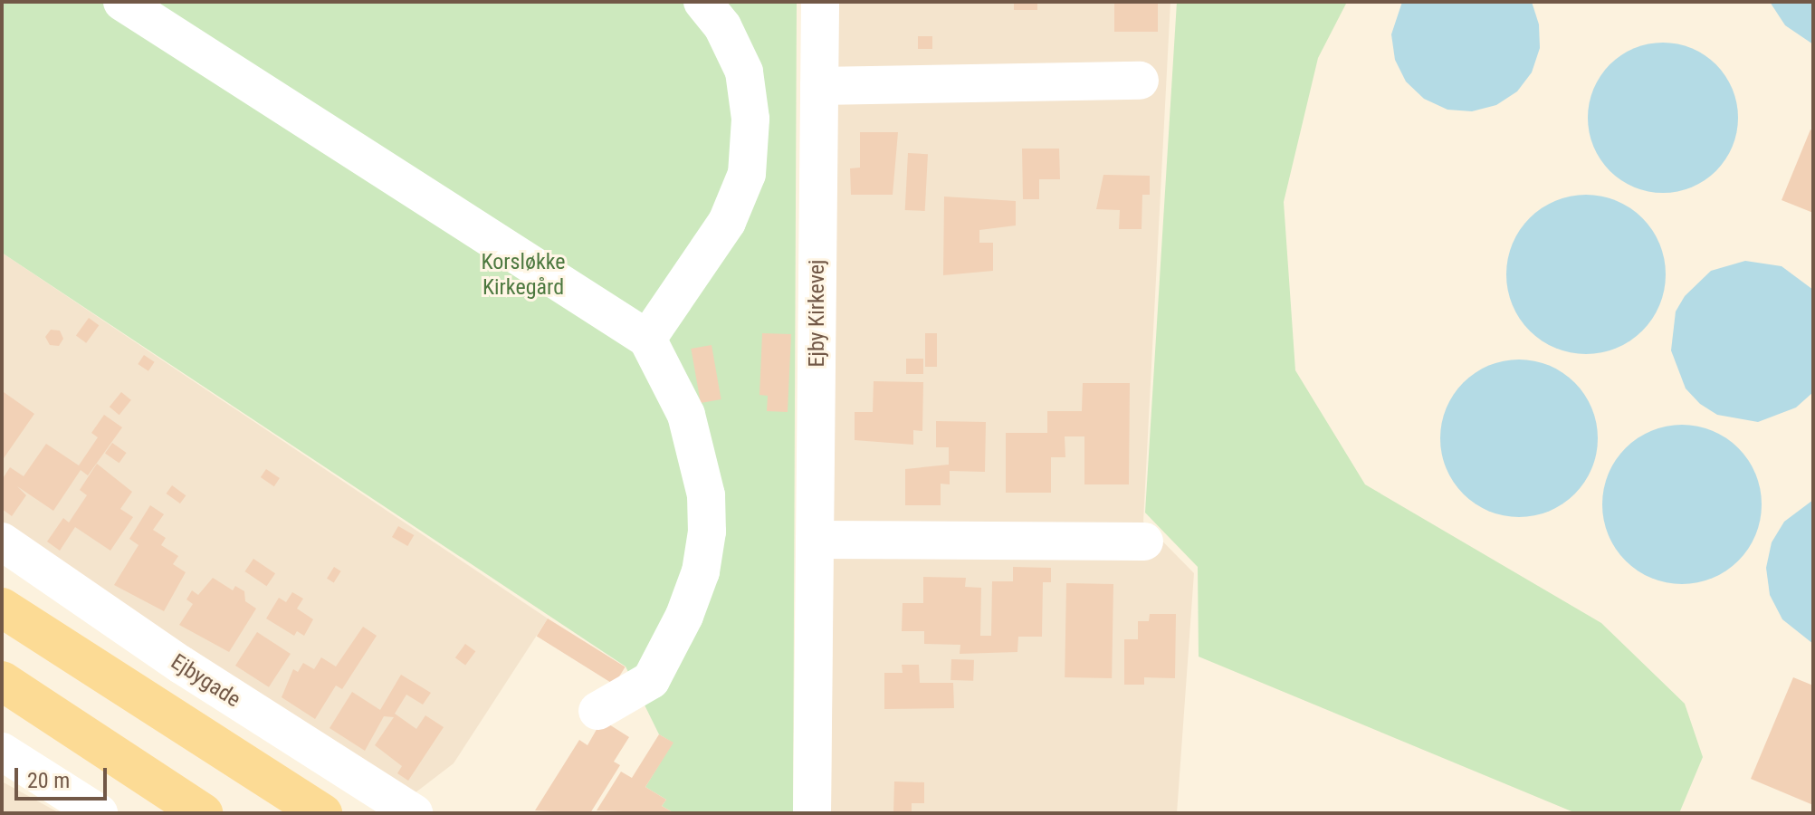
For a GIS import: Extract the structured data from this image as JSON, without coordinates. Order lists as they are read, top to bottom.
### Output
{
  "streets": {
    "street": ["Ejby Kirkevej", "Ejbygade"]
  },
  "parks": ["Korsløkke Kirkegård"],
  "scale_bar": "20 m"
}
